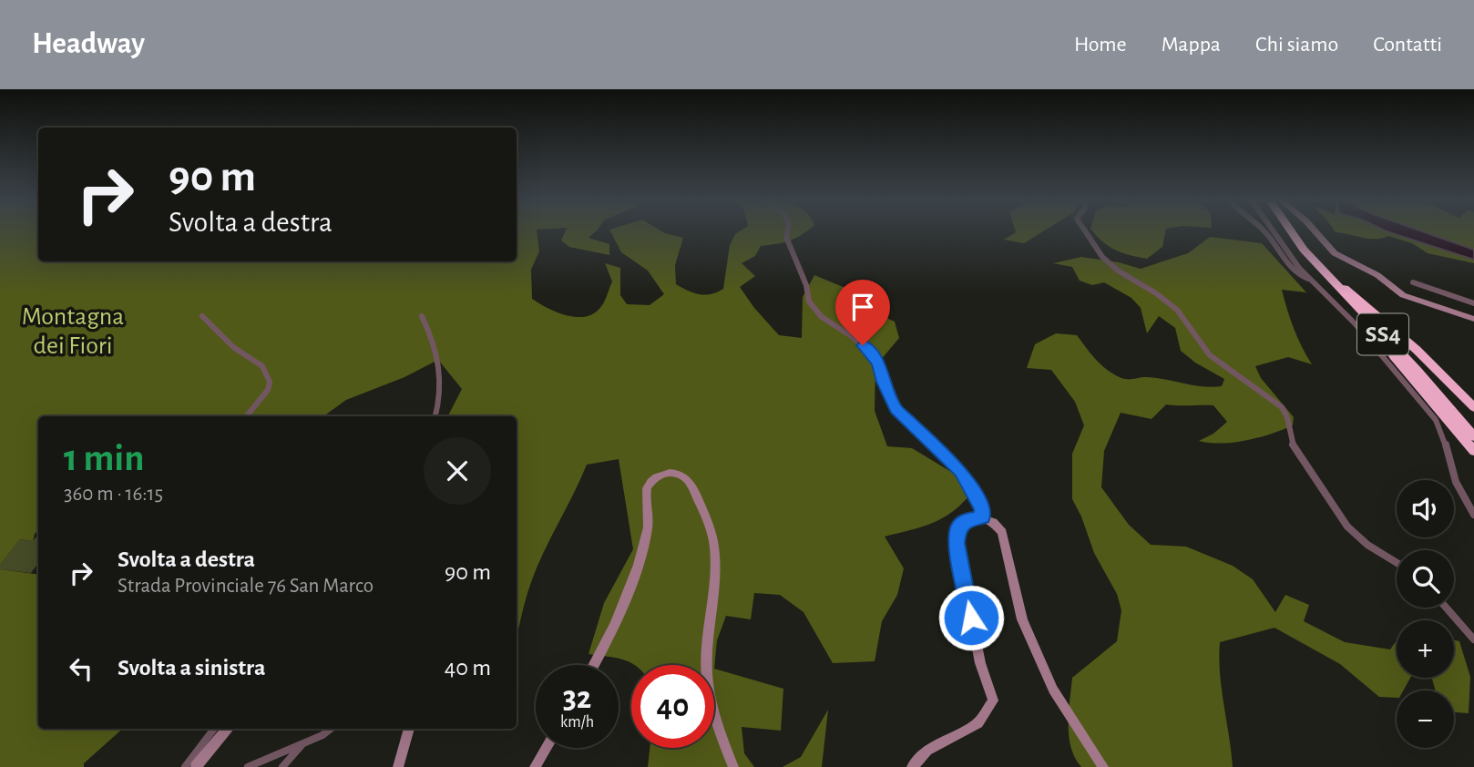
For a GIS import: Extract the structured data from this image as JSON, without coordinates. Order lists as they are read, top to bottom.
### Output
{
  "streets": {
    "highway": ["SS4"]
  },
  "parks": ["Montagna dei Fiori"],
  "page": {
    "header": "Headway",
    "nav": [
      "Home",
      "Mappa",
      "Chi siamo",
      "Contatti"
    ],
    "turn": ["90 m", "Svolta a destra"],
    "heading": ["1 min", "360 m · 16:15"],
    "map_buttons": ["+", "−"],
    "list": [
      {
        "name": "Svolta a destra",
        "note": "Strada Provinciale 76 San Marco",
        "value": "90 m"
      },
      {
        "name": "Svolta a sinistra",
        "value": "40 m"
      }
    ],
    "speed": "32 km/h",
    "limit": "40"
  }
}
